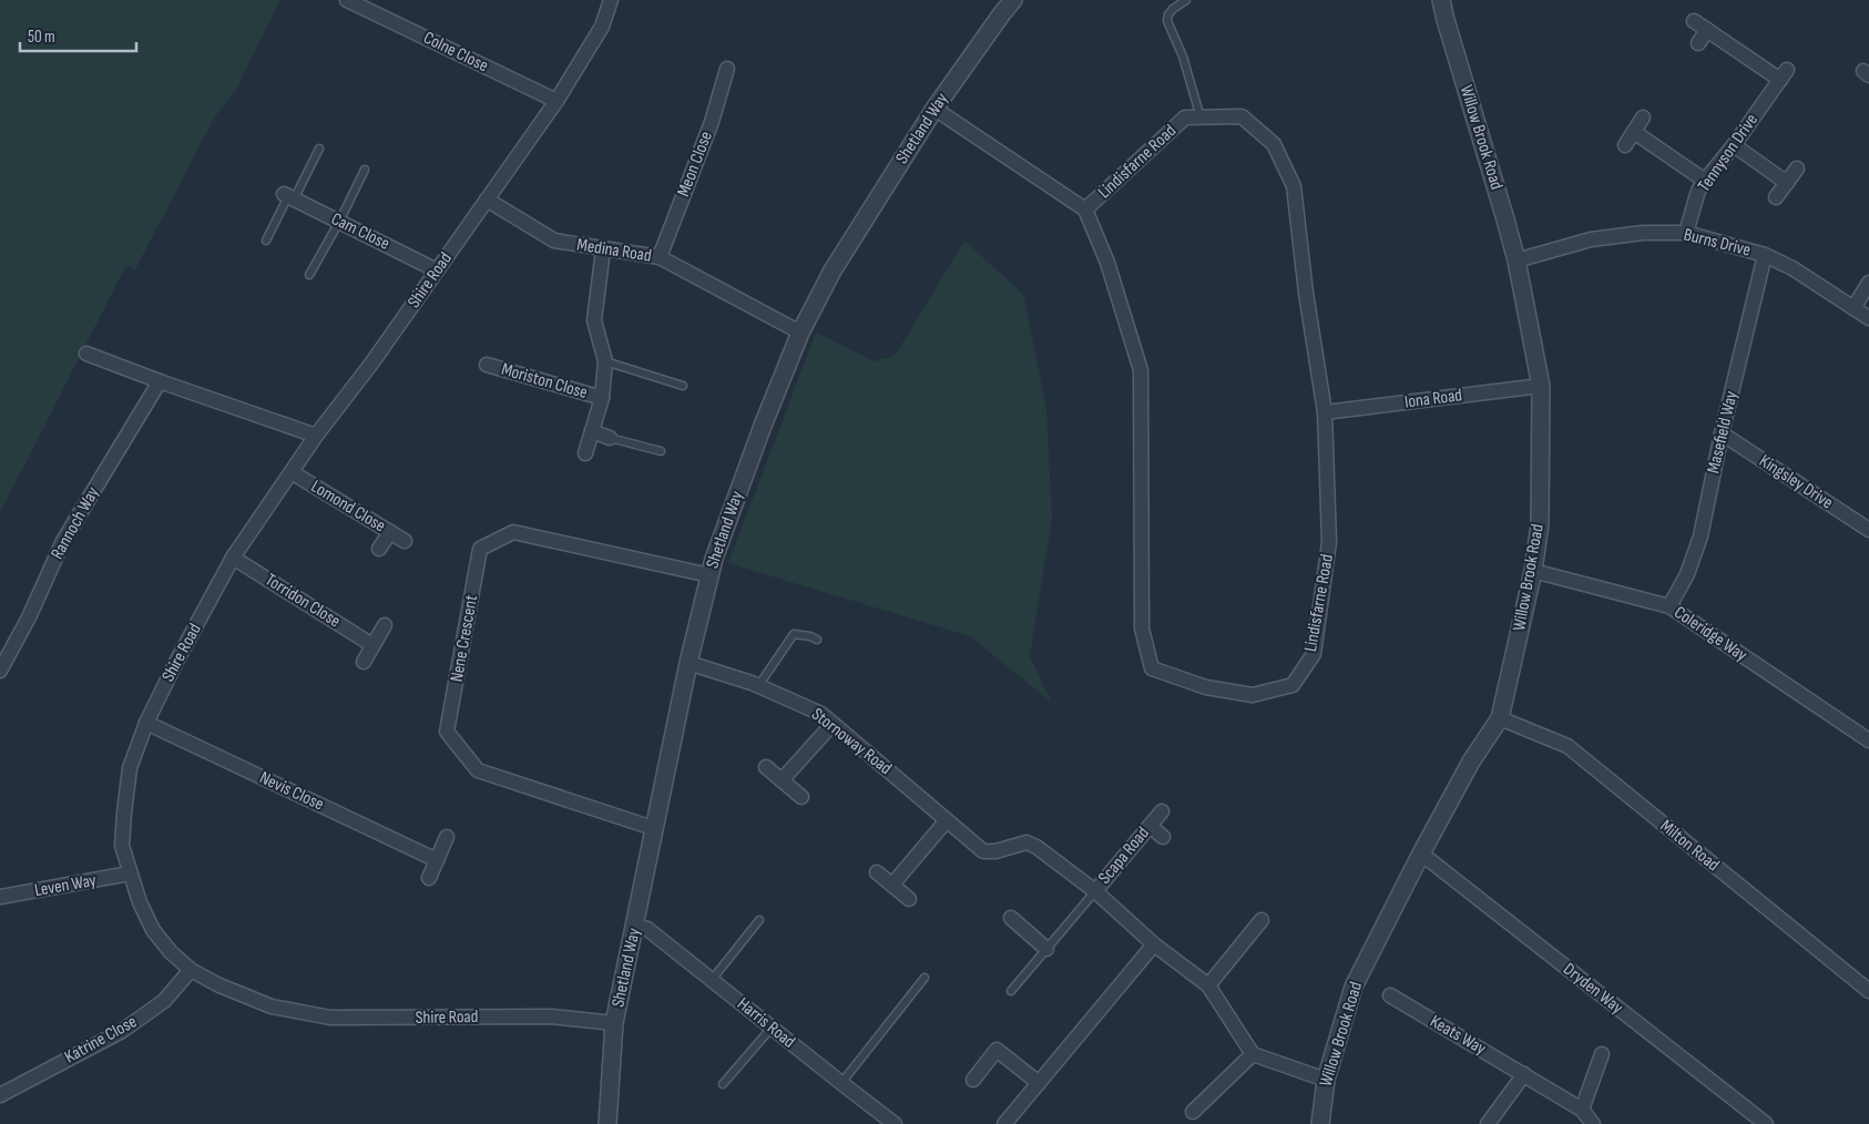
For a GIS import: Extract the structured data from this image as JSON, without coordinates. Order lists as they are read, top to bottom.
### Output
{
  "streets": {
    "street": [
      "Colne Close",
      "Shetland Way",
      "Willow Brook Road",
      "Tennyson Drive",
      "Lindisfarne Road",
      "Meon Close",
      "Cam Close",
      "Burns Drive",
      "Medina Road",
      "Shire Road",
      "Moriston Close",
      "Iona Road",
      "Masefield Way",
      "Kingsley Drive",
      "Lomond Close",
      "Rannoch Way",
      "Torridon Close",
      "Coleridge Way",
      "Nene Crescent",
      "Stornoway Road",
      "Nevis Close",
      "Milton Road",
      "Scapa Road",
      "Leven Way",
      "Dryden Way",
      "Harris Road",
      "Keats Way",
      "Katrine Close"
    ]
  },
  "crossings": [
    ["Colne Close", "Shire Road"],
    ["Shetland Way", "Lindisfarne Road"],
    ["Shetland Way", "Medina Road"],
    ["Shetland Way", "Shire Road"],
    ["Shetland Way", "Nene Crescent"],
    ["Shetland Way", "Stornoway Road"],
    ["Shetland Way", "Harris Road"],
    ["Willow Brook Road", "Burns Drive"],
    ["Willow Brook Road", "Iona Road"],
    ["Willow Brook Road", "Coleridge Way"],
    ["Willow Brook Road", "Milton Road"],
    ["Willow Brook Road", "Dryden Way"],
    ["Tennyson Drive", "Burns Drive"],
    ["Lindisfarne Road", "Iona Road"],
    ["Meon Close", "Medina Road"],
    ["Cam Close", "Shire Road"],
    ["Burns Drive", "Masefield Way"],
    ["Medina Road", "Shire Road"],
    ["Medina Road", "Moriston Close"],
    ["Shire Road", "Lomond Close"],
    ["Shire Road", "Torridon Close"],
    ["Shire Road", "Nevis Close"],
    ["Shire Road", "Leven Way"],
    ["Shire Road", "Katrine Close"],
    ["Masefield Way", "Kingsley Drive"],
    ["Masefield Way", "Coleridge Way"],
    ["Stornoway Road", "Scapa Road"]
  ],
  "scale_bar": "50 m"
}
